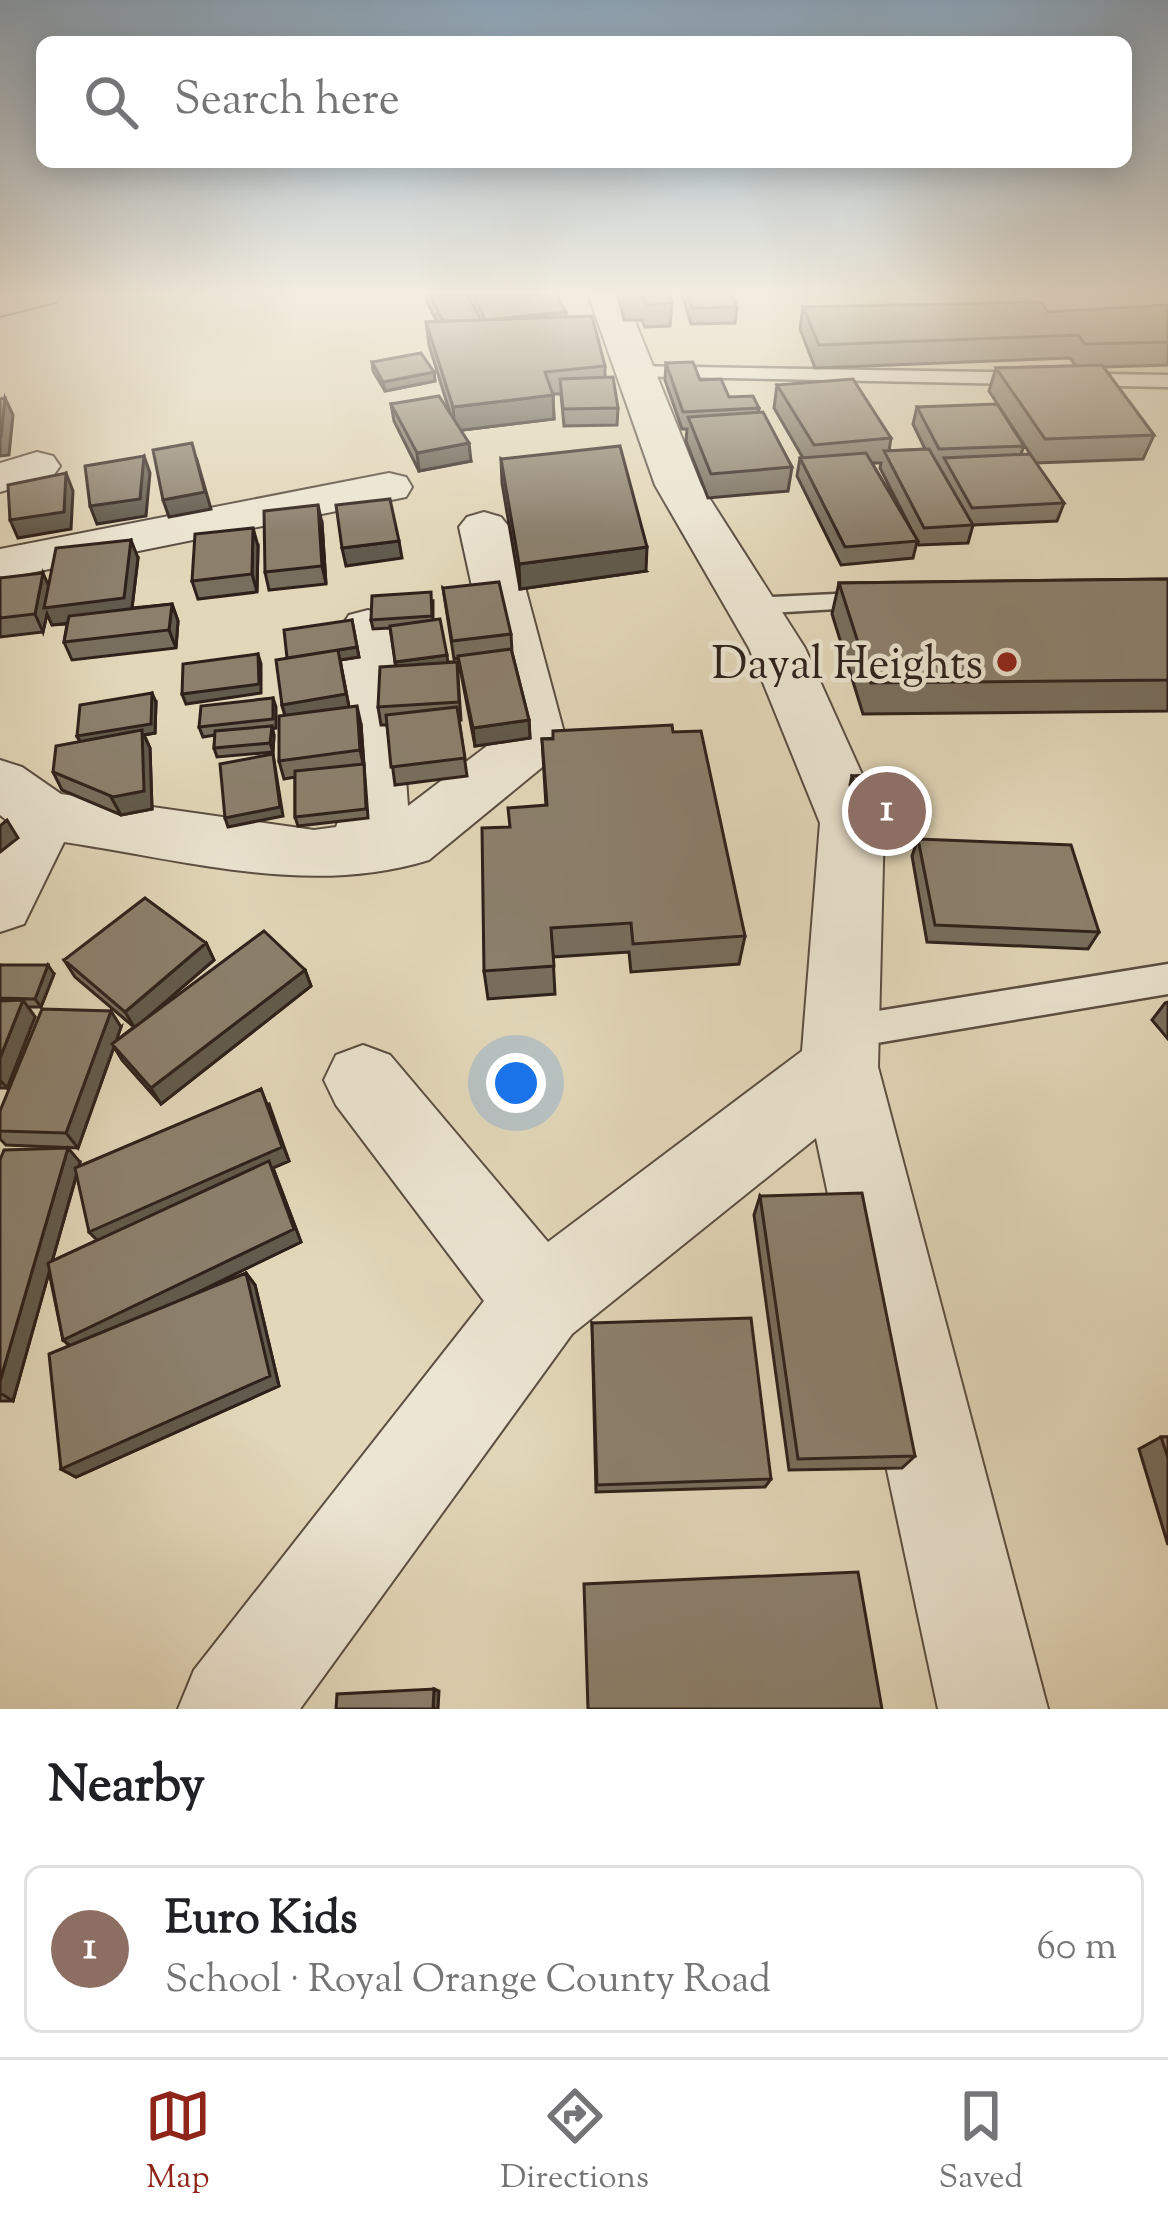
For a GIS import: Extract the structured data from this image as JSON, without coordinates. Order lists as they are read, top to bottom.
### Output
{
  "places": ["Dayal Heights"],
  "page": {
    "search": "Search here",
    "pins": "1",
    "heading": "Nearby",
    "list": [
      {
        "mark": "1",
        "name": "Euro Kids",
        "note": "School · Royal Orange County Road",
        "value": "60 m"
      }
    ],
    "nav": ["Map", "Directions", "Saved"]
  }
}
